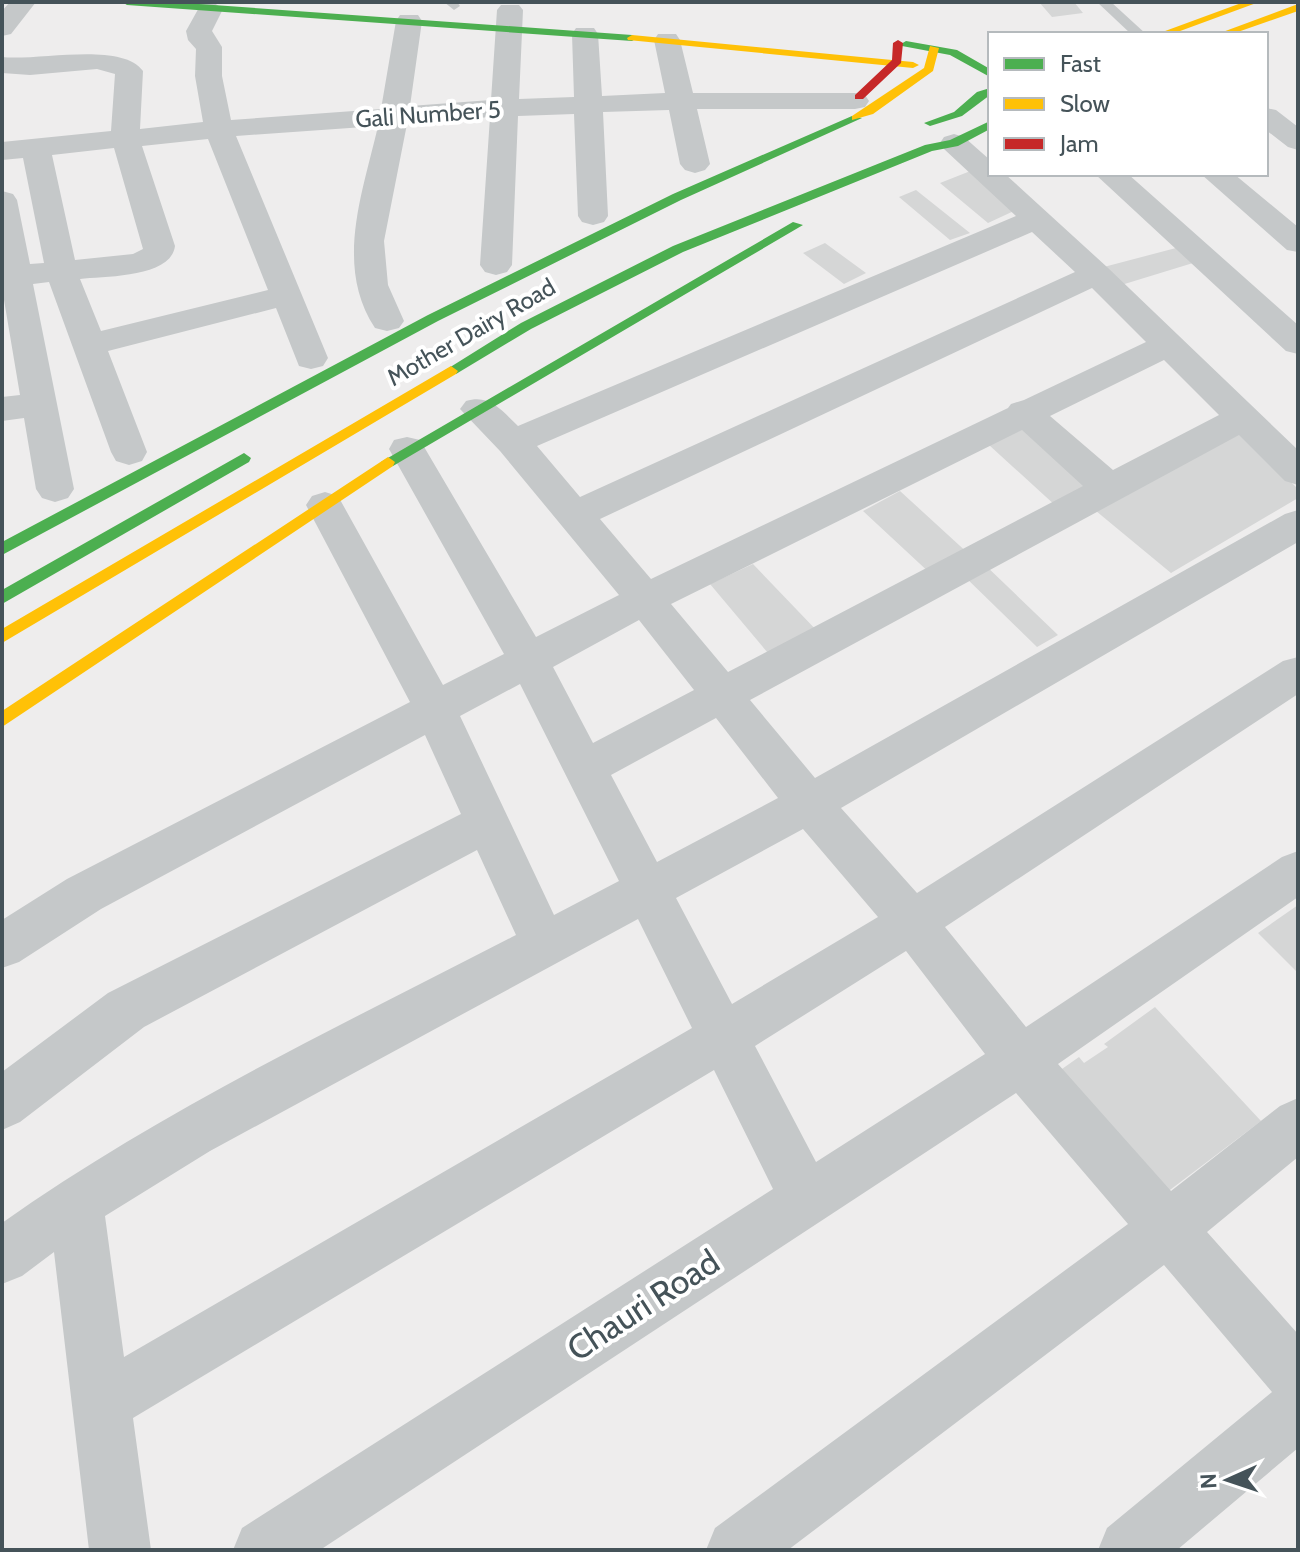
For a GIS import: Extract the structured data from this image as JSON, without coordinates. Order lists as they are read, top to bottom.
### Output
{
  "streets": {
    "main road": ["Mother Dairy Road"],
    "street": ["Gali Number 5", "Chauri Road"]
  },
  "legend": ["Fast", "Slow", "Jam"],
  "north": "left"
}
